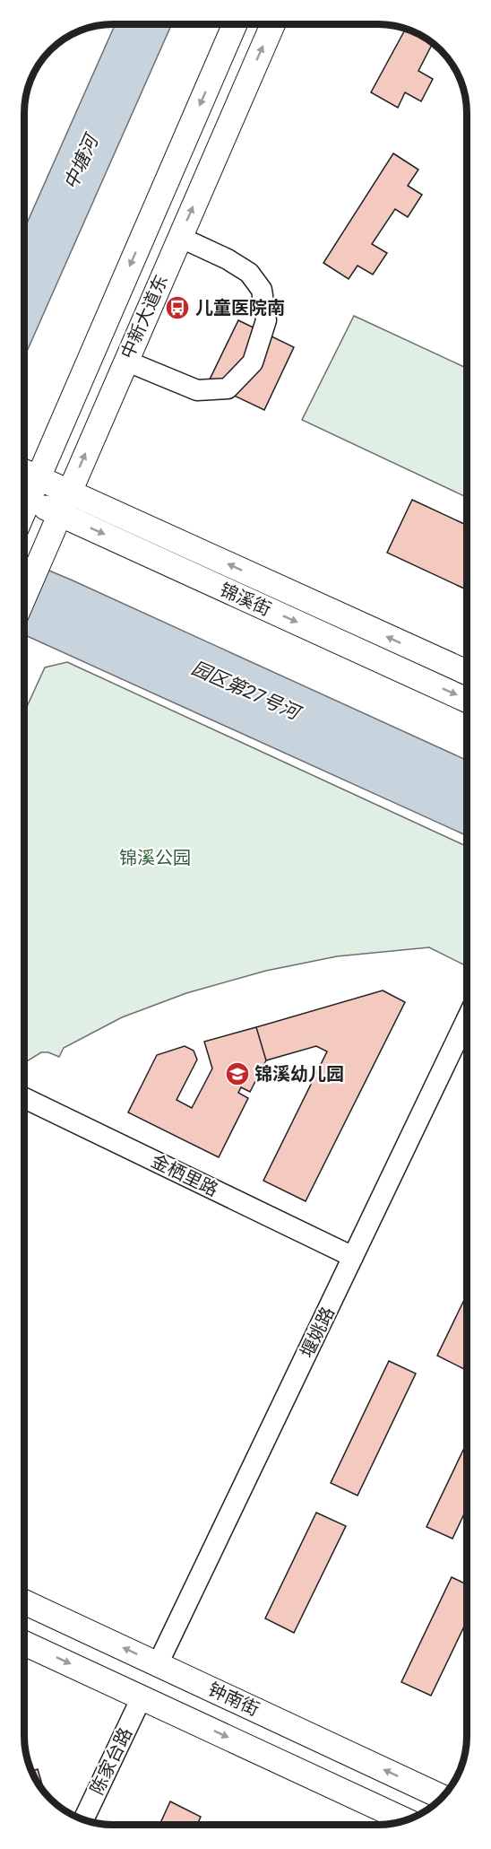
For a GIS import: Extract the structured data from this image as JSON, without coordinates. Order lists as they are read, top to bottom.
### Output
{
  "streets": {
    "main road": ["中新大道东", "锦溪街", "钟南街"],
    "street": ["金栖里路", "堰姚路", "陈家台路"]
  },
  "crossings": [
    ["中新大道东", "锦溪街"],
    ["金栖里路", "堰姚路"],
    ["堰姚路", "钟南街"],
    ["钟南街", "陈家台路"]
  ],
  "water": ["中塘河", "园区第27号河"],
  "parks": ["锦溪公园"],
  "places": {
    "bus stop": ["儿童医院南"],
    "school or university": ["锦溪幼儿园"]
  }
}
